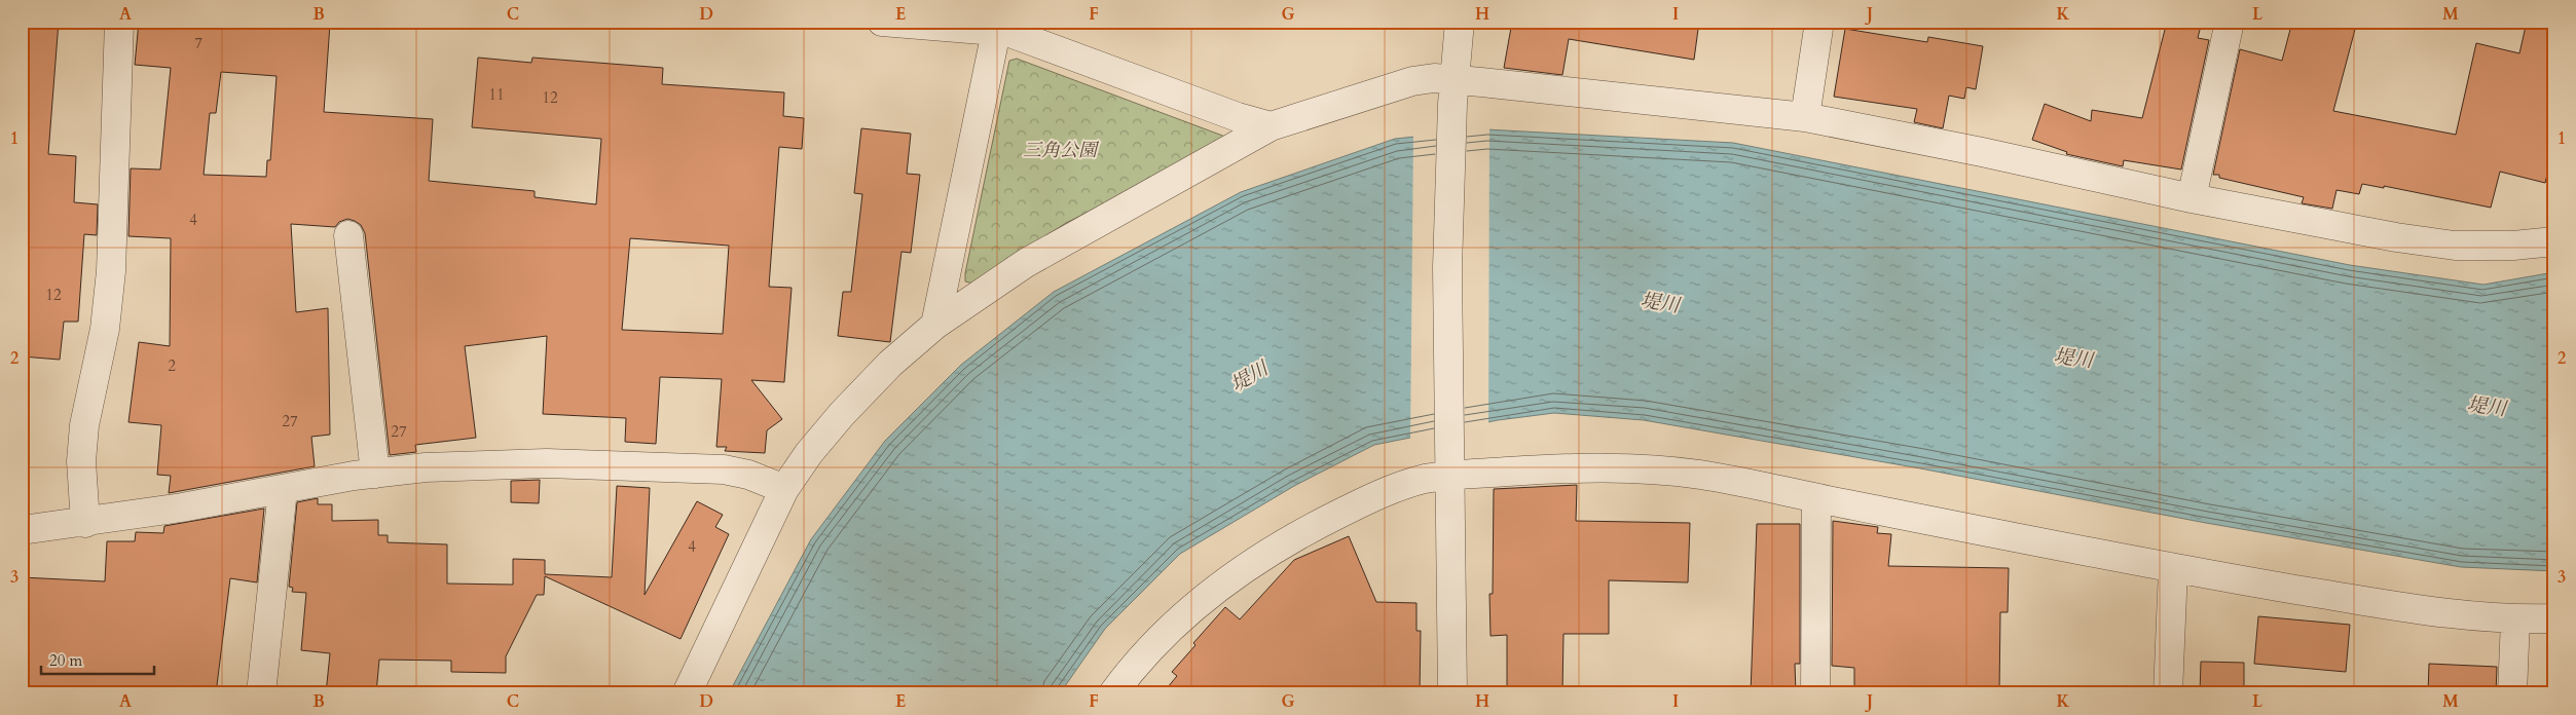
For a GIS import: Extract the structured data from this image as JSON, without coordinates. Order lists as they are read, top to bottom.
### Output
{
  "water": ["堤川"],
  "parks": ["三角公園"],
  "house_numbers": [
    "7",
    "11",
    "12",
    "4",
    "12",
    "2",
    "27",
    "27",
    "4"
  ],
  "scale_bar": "20 m",
  "grid": {
    "columns": [
      "A",
      "B",
      "C",
      "D",
      "E",
      "F",
      "G",
      "H",
      "I",
      "J",
      "K",
      "L",
      "M"
    ],
    "rows": ["1", "2", "3"]
  }
}
